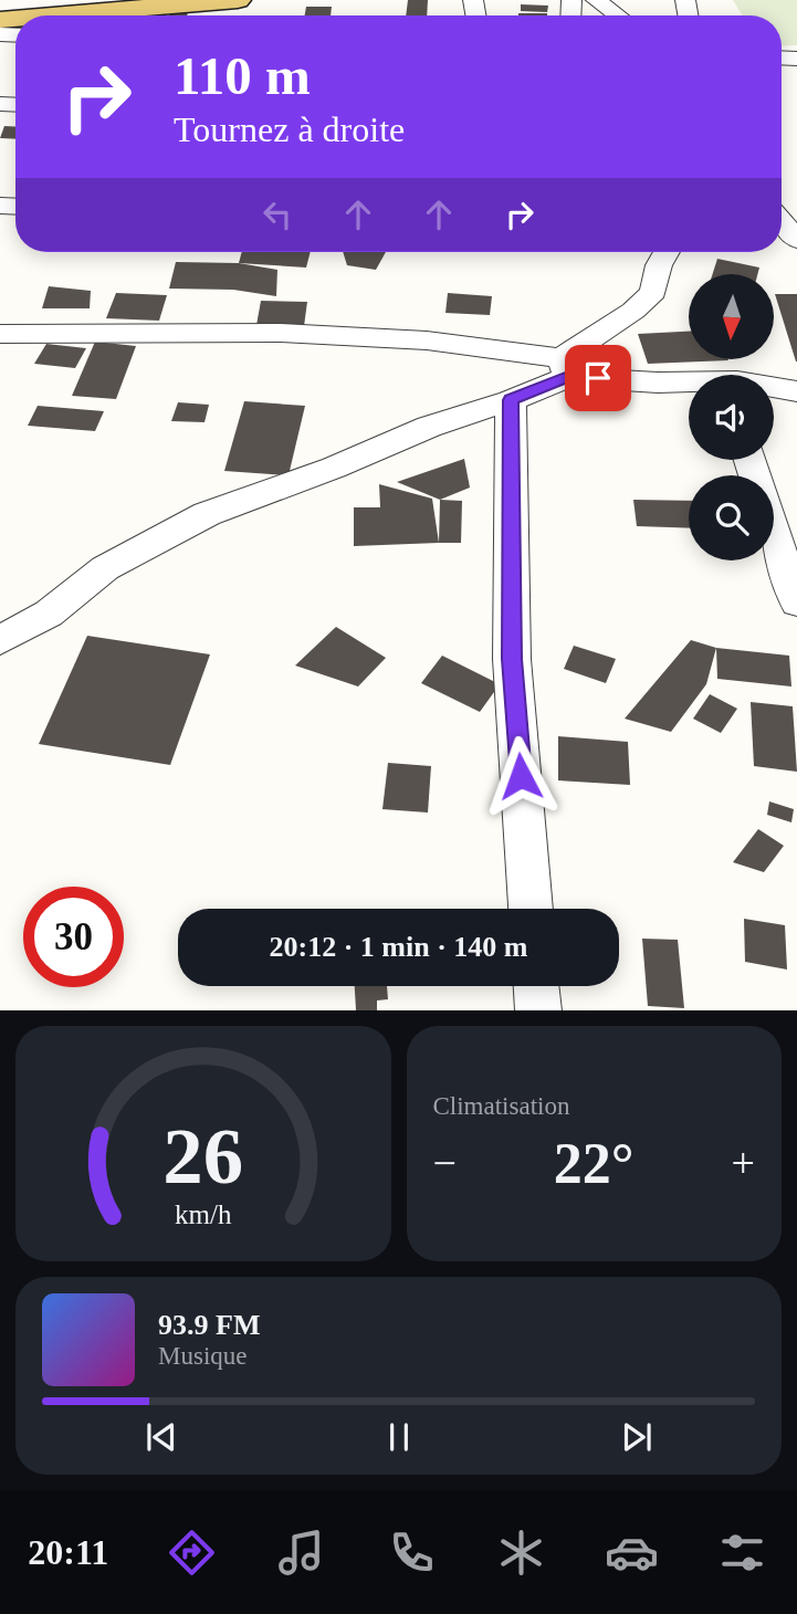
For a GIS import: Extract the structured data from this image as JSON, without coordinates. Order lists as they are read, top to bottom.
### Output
{
  "north": "bottom",
  "page": {
    "turn": ["110 m", "Tournez à droite"],
    "limit": "30",
    "trip": "20:12 · 1 min · 140 m",
    "tile": "Climatisation",
    "heat": ["−", "22°", "+"],
    "song": ["93.9 FM", "Musique"],
    "tabs": "20:11",
    "gauge": ["26", "km/h"]
  }
}
